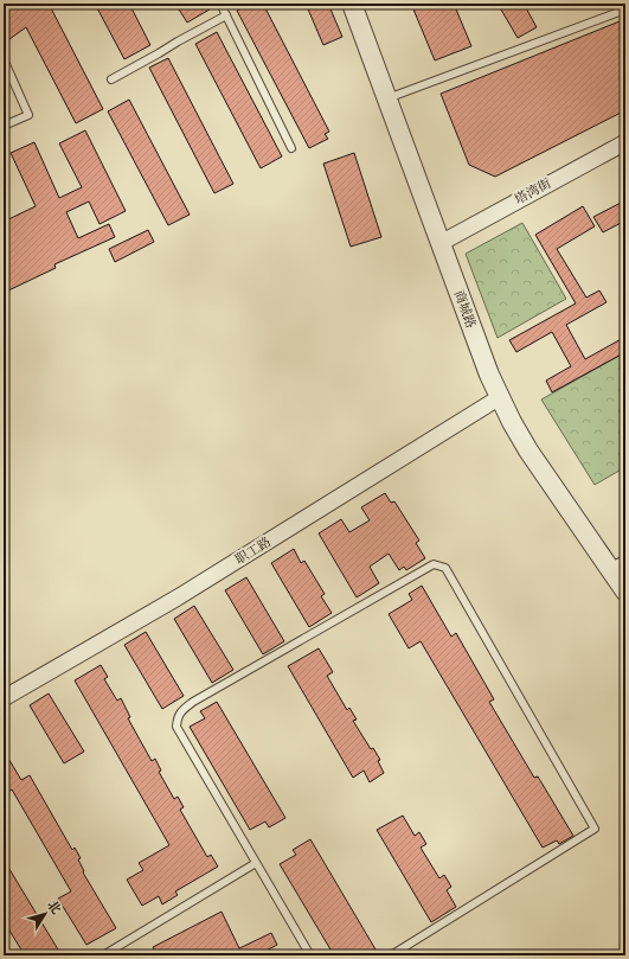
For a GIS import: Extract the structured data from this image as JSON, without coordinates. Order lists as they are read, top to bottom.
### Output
{
  "streets": {
    "street": ["塔湾街", "商城路", "职工路"]
  },
  "crossings": [
    ["塔湾街", "商城路"],
    ["商城路", "职工路"]
  ],
  "north": "top right"
}
